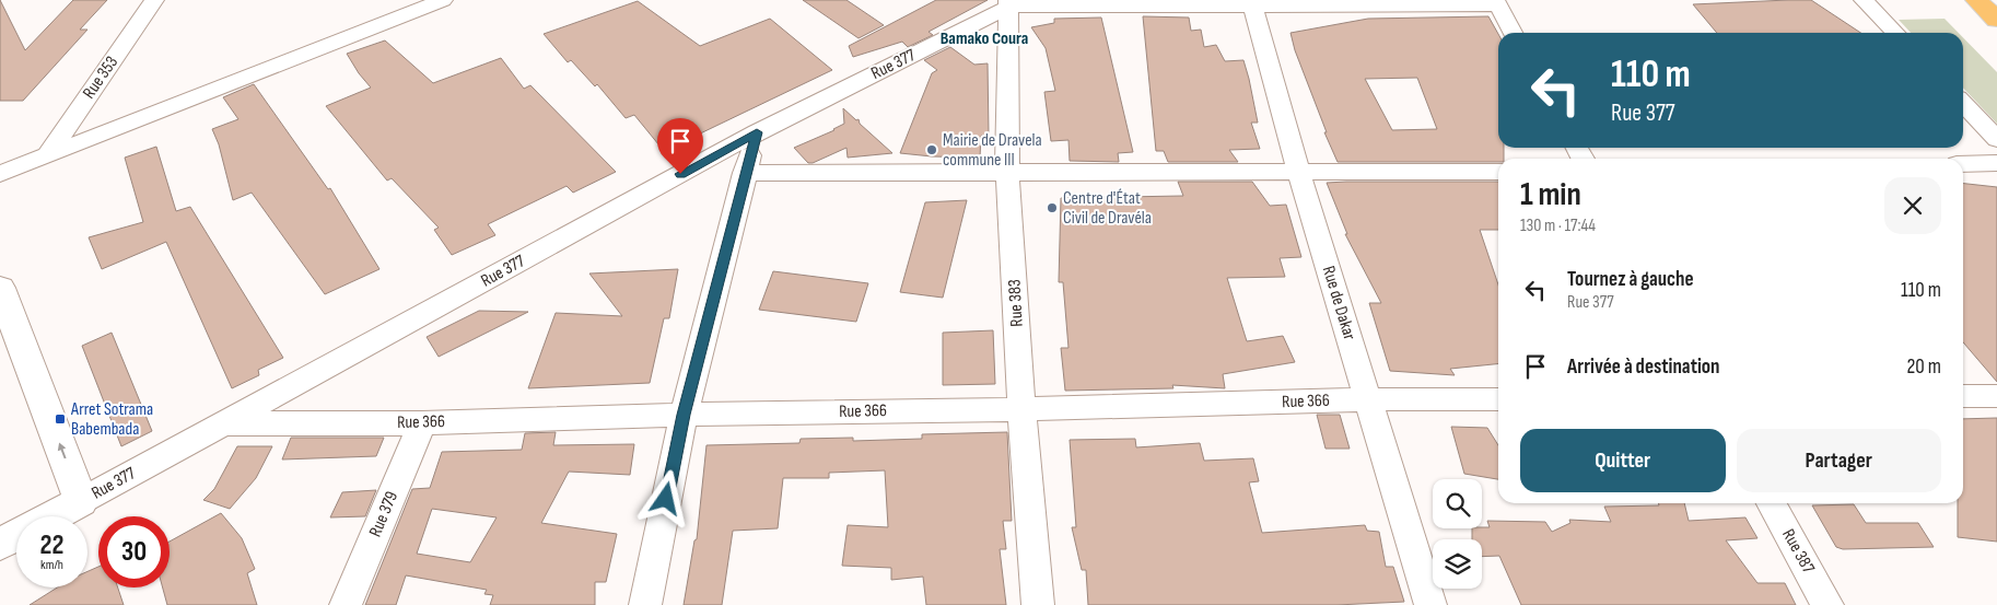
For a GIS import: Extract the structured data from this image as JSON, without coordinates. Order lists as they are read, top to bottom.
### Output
{
  "streets": {
    "main road": ["Rue 377"],
    "street": [
      "Rue 353",
      "Rue 383",
      "Rue de Dakar",
      "Rue 366",
      "Rue 379",
      "Rue 387"
    ]
  },
  "crossings": [
    ["Rue 377", "Rue 383"],
    ["Rue 377", "Rue 366"],
    ["Rue 383", "Rue 366"],
    ["Rue de Dakar", "Rue 366"],
    ["Rue 366", "Rue 379"]
  ],
  "districts": ["Bamako Coura"],
  "places": {
    "other": ["Mairie de Dravela commune III", "Centre d'État Civil de Dravéla"],
    "transit": ["Arret Sotrama Babembada"]
  },
  "page": {
    "turn": ["110 m", "Rue 377"],
    "heading": ["1 min", "130 m · 17:44"],
    "list": [
      {
        "name": "Tournez à gauche",
        "note": "Rue 377",
        "value": "110 m"
      },
      {
        "name": "Arrivée à destination",
        "value": "20 m"
      }
    ],
    "buttons": ["Quitter", "Partager"],
    "speed": "22 km/h",
    "limit": "30"
  }
}
